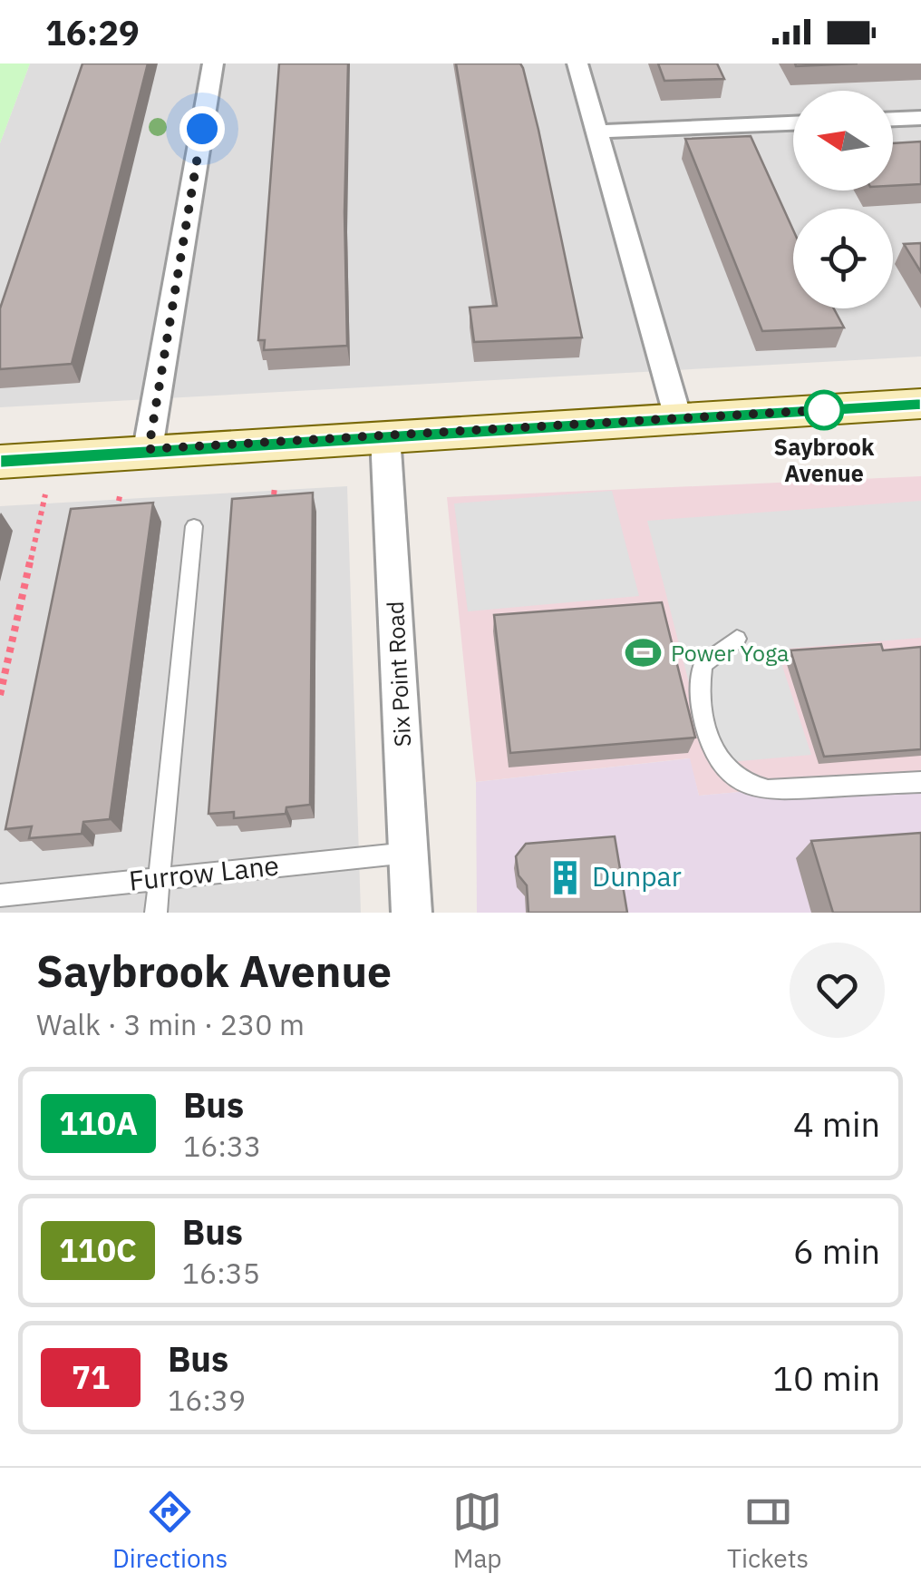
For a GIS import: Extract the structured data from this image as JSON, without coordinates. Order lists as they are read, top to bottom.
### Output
{
  "streets": {
    "street": ["Six Point Road"],
    "lane": ["Furrow Lane"]
  },
  "crossings": [
    ["Six Point Road", "Furrow Lane"]
  ],
  "places": {
    "other": ["Saybrook Avenue"],
    "sports": ["Power Yoga"],
    "building": ["Dunpar"]
  },
  "lines": ["bus line 110A"],
  "north": "left",
  "page": {
    "status": "16:29",
    "heading": ["Saybrook Avenue", "Walk · 3 min · 230 m"],
    "list": [
      {
        "mark": "110A",
        "name": "Bus",
        "note": "16:33",
        "value": "4 min"
      },
      {
        "mark": "110C",
        "name": "Bus",
        "note": "16:35",
        "value": "6 min"
      },
      {
        "mark": "71",
        "name": "Bus",
        "note": "16:39",
        "value": "10 min"
      }
    ],
    "tabs": ["Directions", "Map", "Tickets"]
  }
}
